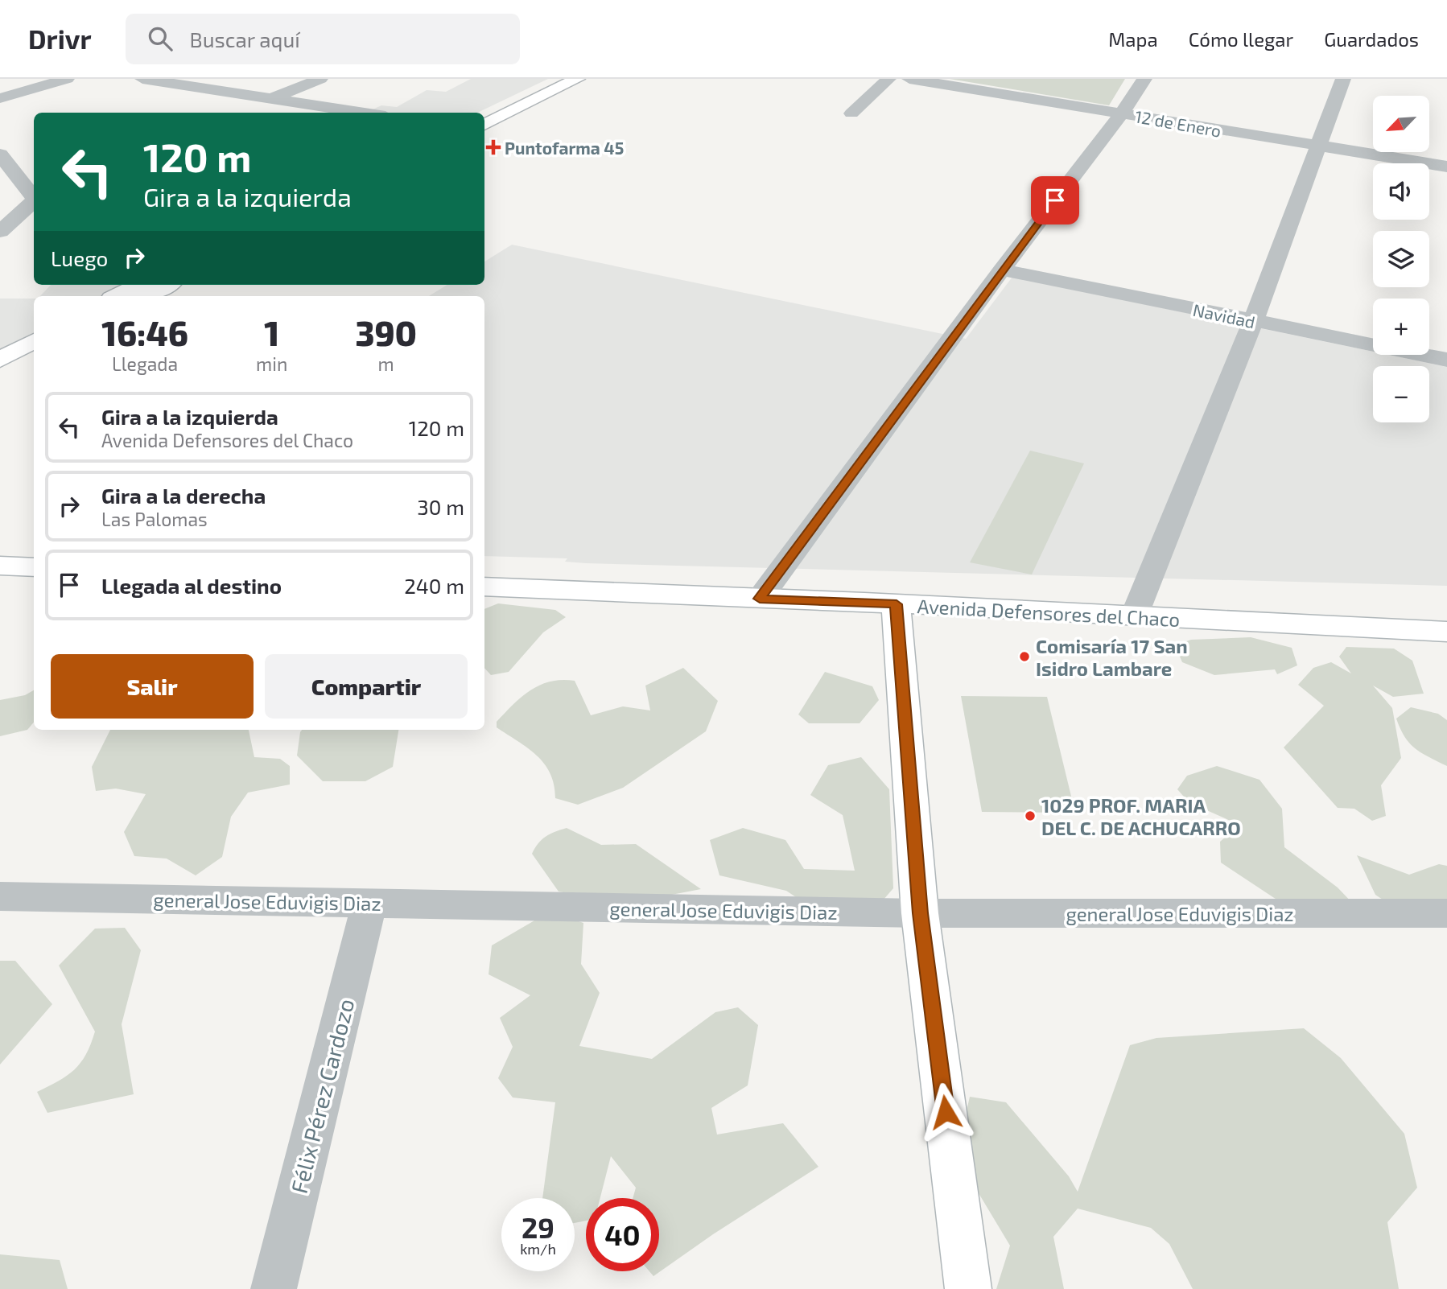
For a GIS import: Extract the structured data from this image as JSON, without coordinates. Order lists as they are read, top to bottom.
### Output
{
  "streets": {
    "main road": ["Avenida Defensores del Chaco"],
    "street": [
      "12 de Enero",
      "Navidad",
      "general Jose Eduvigis Diaz",
      "Félix Pérez Cardozo"
    ]
  },
  "crossings": [
    ["general Jose Eduvigis Diaz", "Félix Pérez Cardozo"]
  ],
  "places": {
    "health": ["Puntofarma 45"],
    "other": ["Comisaría 17 San Isidro Lambare", "1029 PROF. MARIA DEL C. DE ACHUCARRO"]
  },
  "north": "bottom left",
  "page": {
    "header": "Drivr",
    "search": "Buscar aquí",
    "nav": ["Mapa", "Cómo llegar", "Guardados"],
    "map_buttons": ["+", "−"],
    "turn": ["120 m", "Gira a la izquierda"],
    "then": "Luego",
    "eta": [
      "16:46",
      "Llegada",
      "1",
      "min",
      "390",
      "m"
    ],
    "list": [
      {
        "name": "Gira a la izquierda",
        "note": "Avenida Defensores del Chaco",
        "value": "120 m"
      },
      {
        "name": "Gira a la derecha",
        "note": "Las Palomas",
        "value": "30 m"
      },
      {
        "name": "Llegada al destino",
        "value": "240 m"
      }
    ],
    "buttons": ["Salir", "Compartir"],
    "speed": "29 km/h",
    "limit": "40"
  }
}
